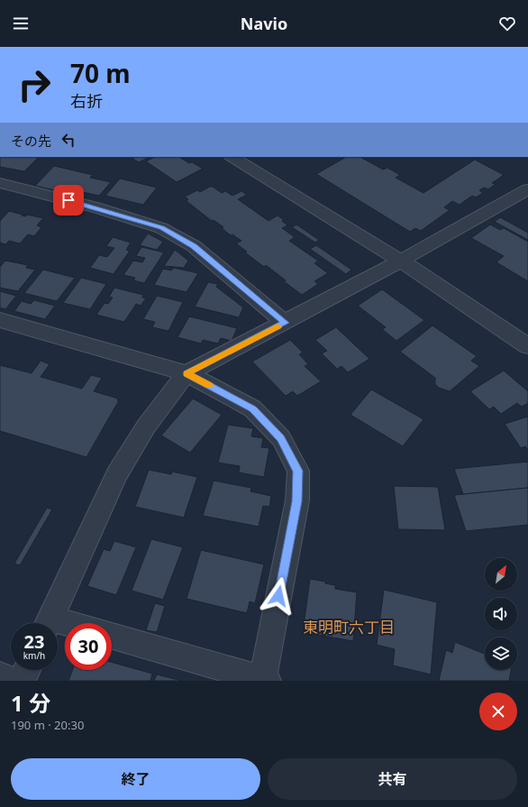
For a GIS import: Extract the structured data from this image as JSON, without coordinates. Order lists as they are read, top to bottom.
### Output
{
  "districts": ["東明町六丁目"],
  "north": "top right",
  "page": {
    "header": "Navio",
    "turn": ["70 m", "右折"],
    "then": "その先",
    "speed": "23 km/h",
    "limit": "30",
    "heading": ["1 分", "190 m · 20:30"],
    "buttons": ["終了", "共有"]
  }
}
